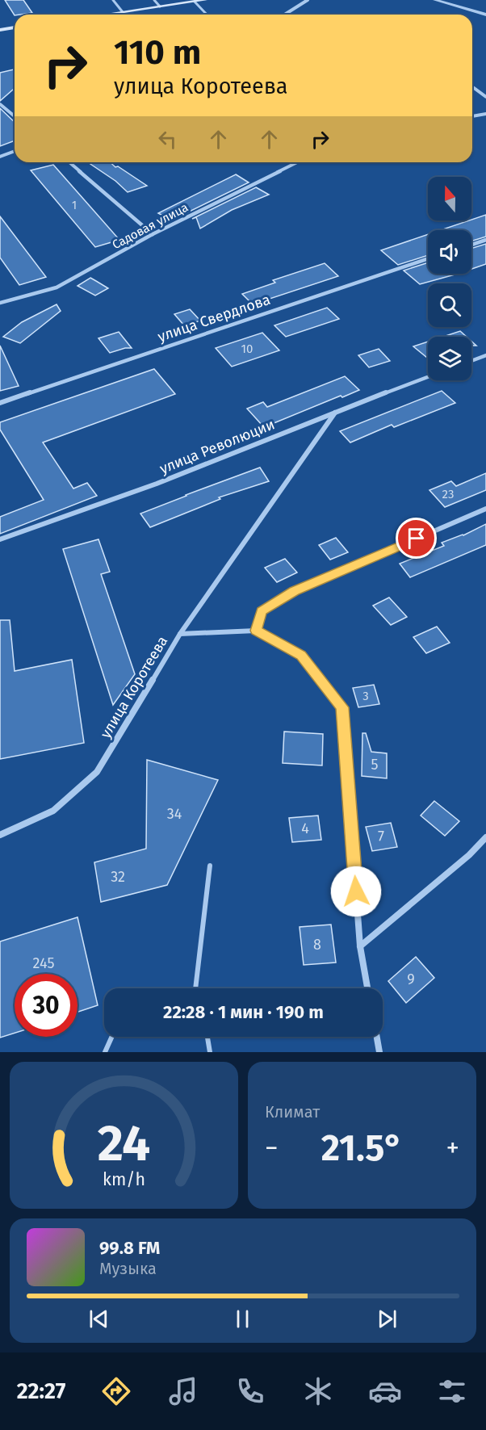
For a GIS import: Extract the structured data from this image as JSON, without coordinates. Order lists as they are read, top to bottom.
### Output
{
  "streets": {
    "street": [
      "Садовая улица",
      "улица Свердлова",
      "улица Революции",
      "улица Коротеева"
    ]
  },
  "house_numbers": [
    "1",
    "10",
    "23",
    "3",
    "5",
    "34",
    "4",
    "7",
    "32",
    "8",
    "245",
    "9"
  ],
  "north": "top",
  "page": {
    "turn": ["110 m", "улица Коротеева"],
    "limit": "30",
    "trip": "22:28 · 1 мин · 190 m",
    "tile": "Климат",
    "heat": ["−", "21.5°", "+"],
    "song": ["99.8 FM", "Музыка"],
    "tabs": "22:27",
    "gauge": ["24", "km/h"]
  }
}
